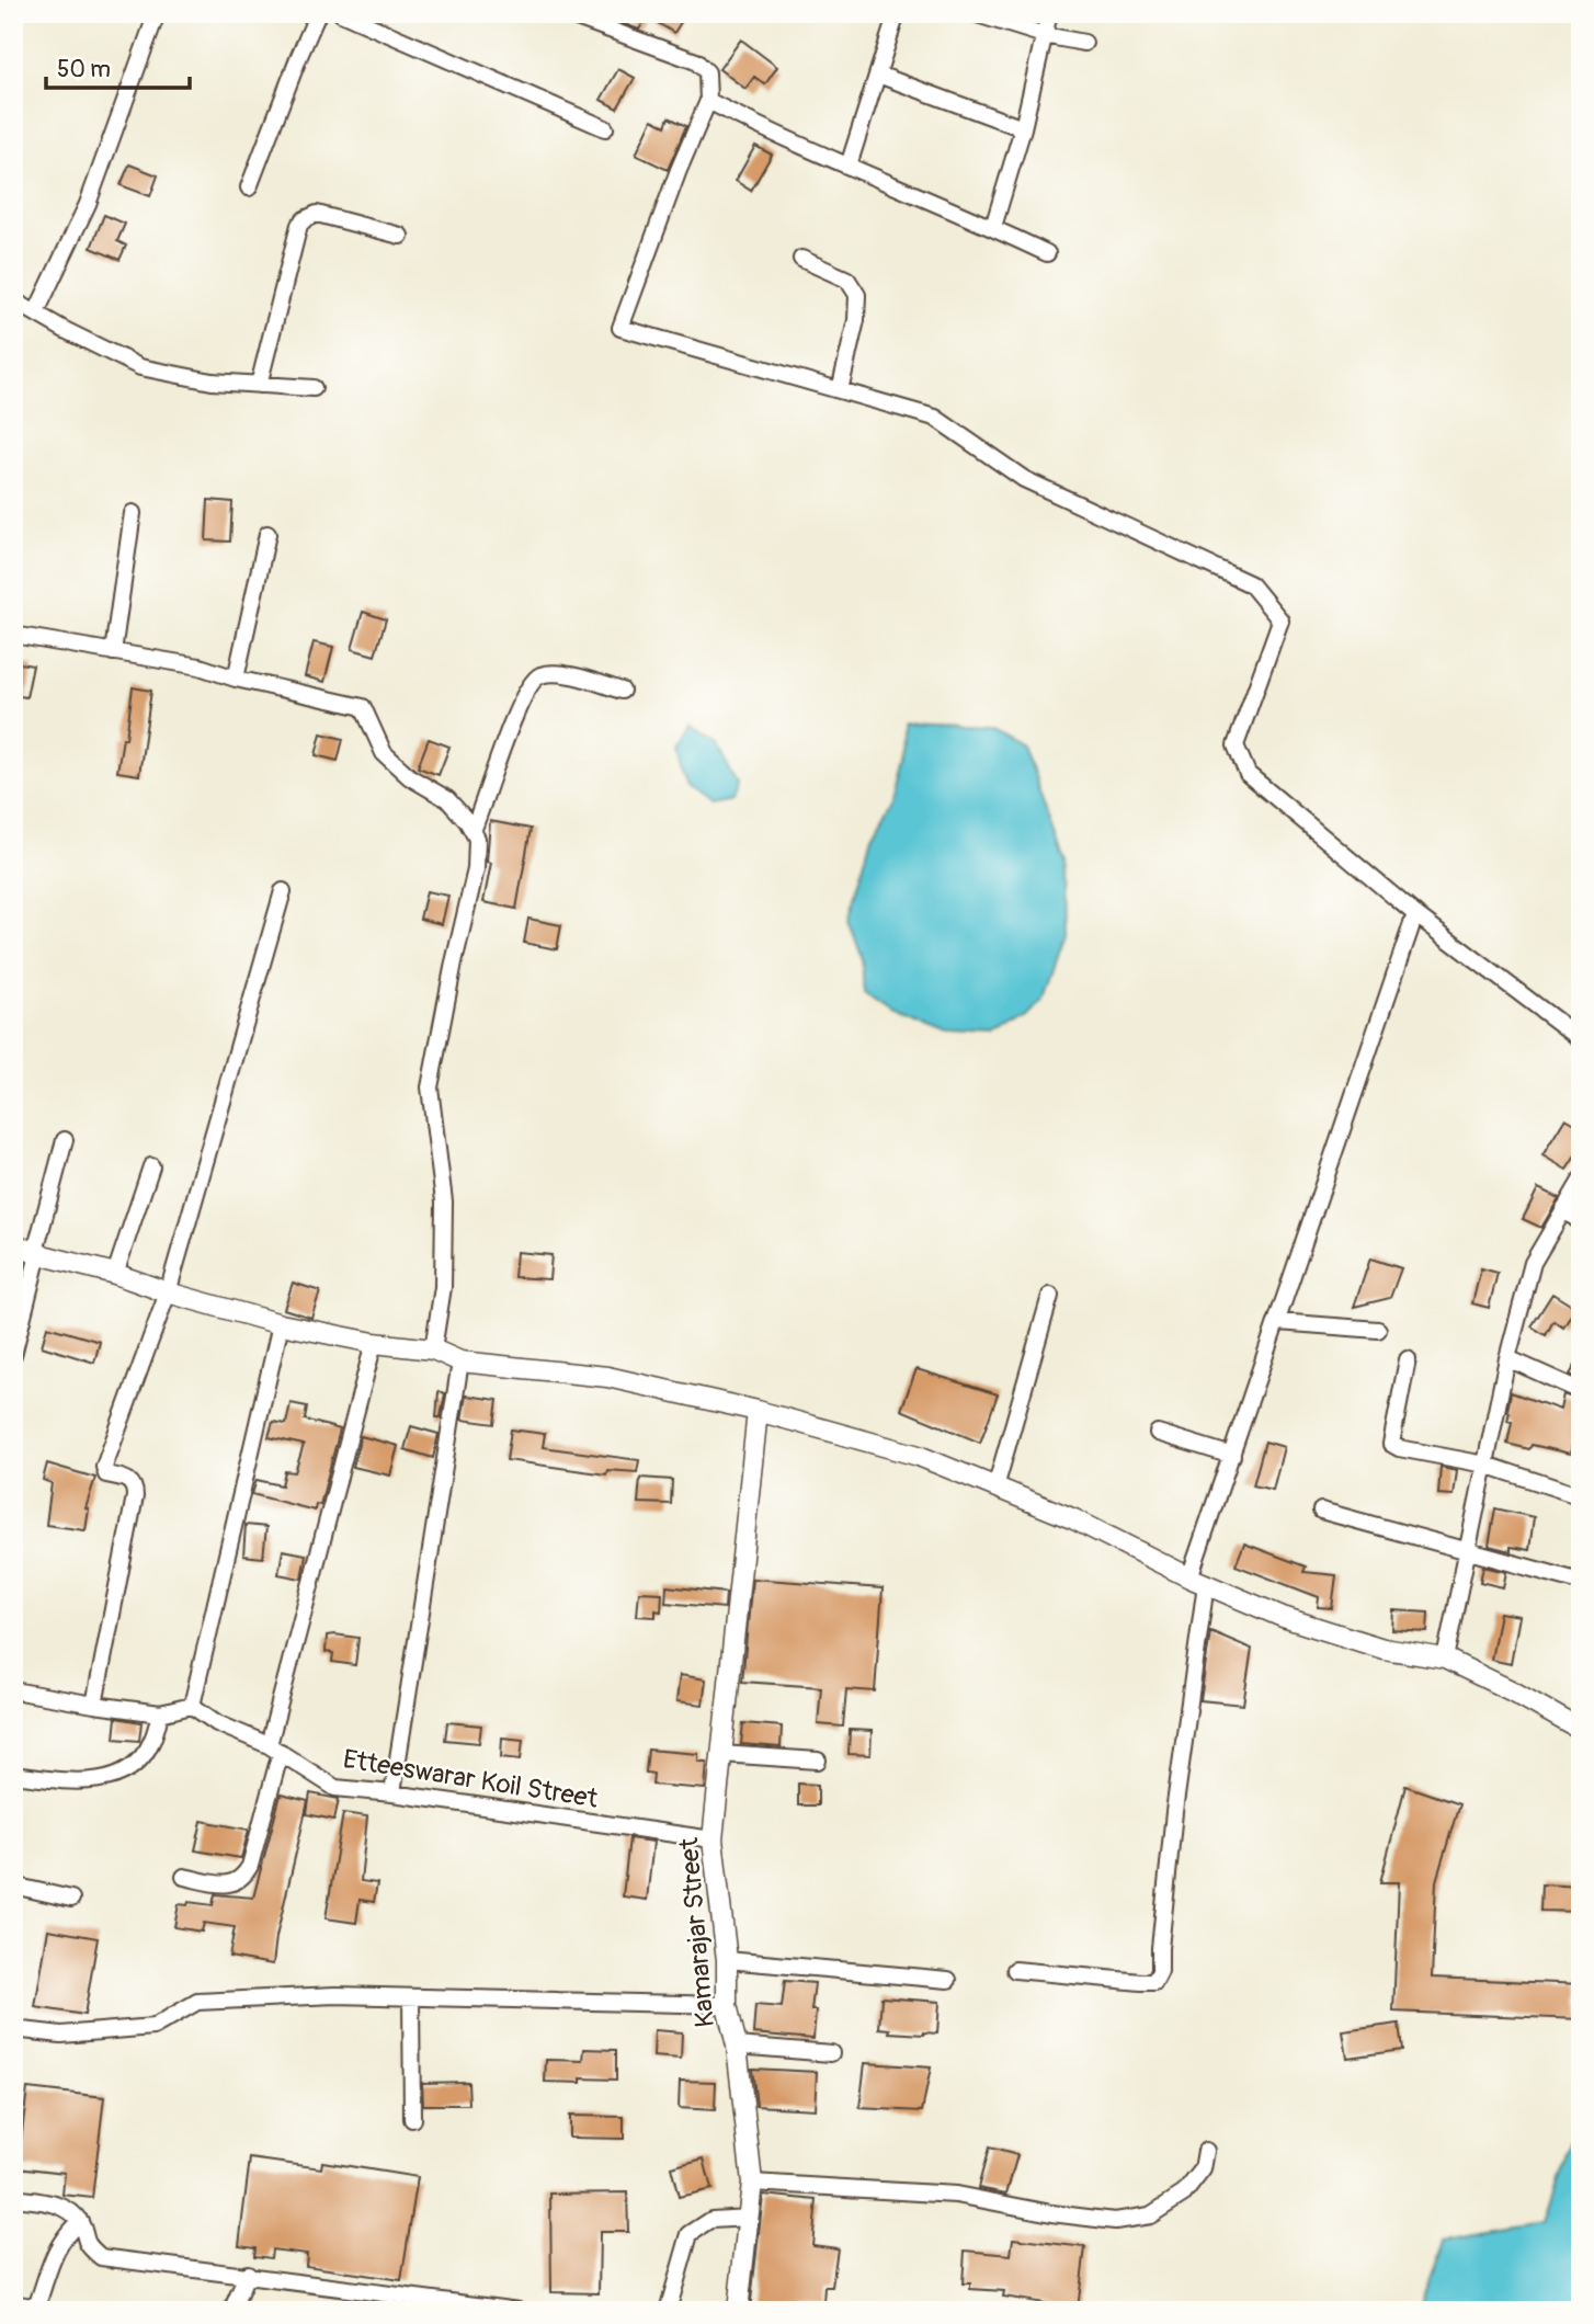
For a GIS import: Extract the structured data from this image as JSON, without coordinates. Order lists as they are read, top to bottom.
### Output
{
  "streets": {
    "street": ["Etteeswarar Koil Street", "Kamarajar Street"]
  },
  "crossings": [
    ["Etteeswarar Koil Street", "Kamarajar Street"]
  ],
  "scale_bar": "50 m"
}
